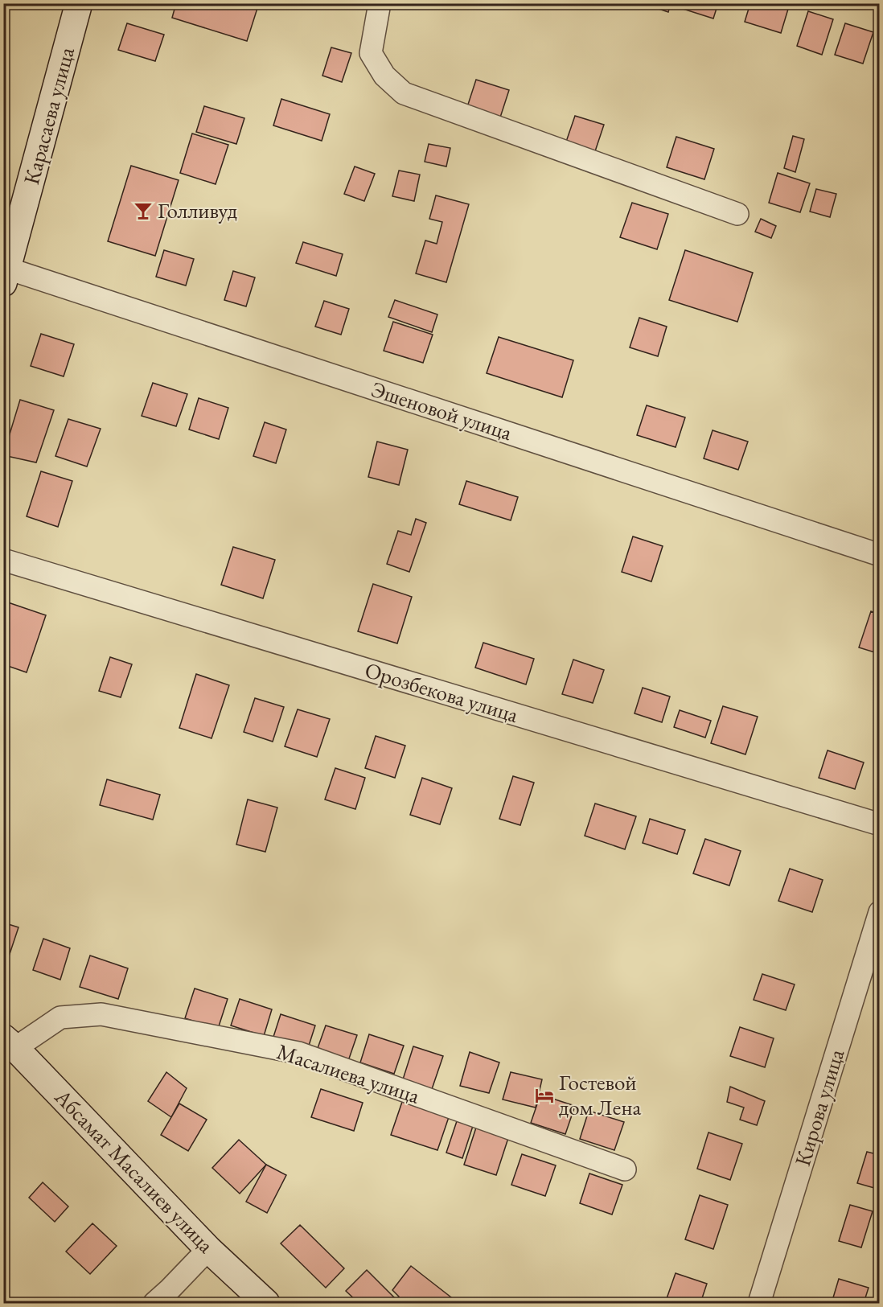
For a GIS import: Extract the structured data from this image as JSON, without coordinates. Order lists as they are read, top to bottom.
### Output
{
  "streets": {
    "street": [
      "Карасаева улица",
      "Эшеновой улица",
      "Орозбекова улица",
      "Масалиева улица",
      "Кирова улица",
      "Абсамат Масалиев улица"
    ]
  },
  "crossings": [
    ["Карасаева улица", "Эшеновой улица"],
    ["Масалиева улица", "Абсамат Масалиев улица"]
  ],
  "places": {
    "bar": ["Голливуд"],
    "hotel": ["Гостевой дом Лена"]
  }
}
